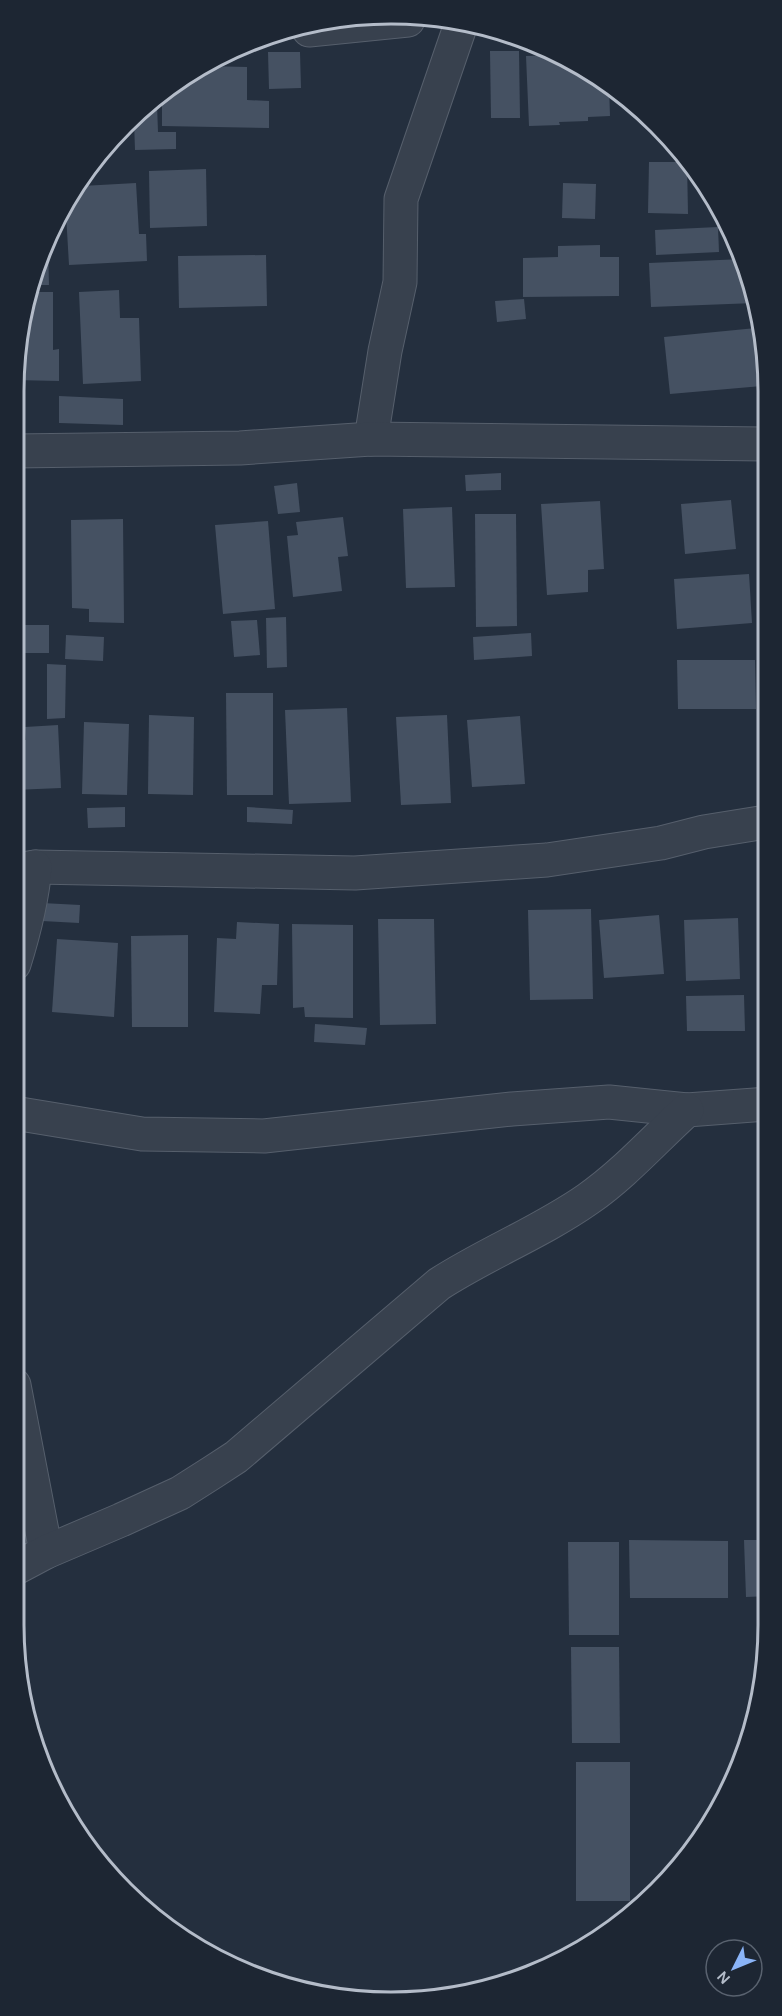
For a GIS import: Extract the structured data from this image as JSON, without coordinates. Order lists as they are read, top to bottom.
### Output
{
  "north": "bottom left"
}
